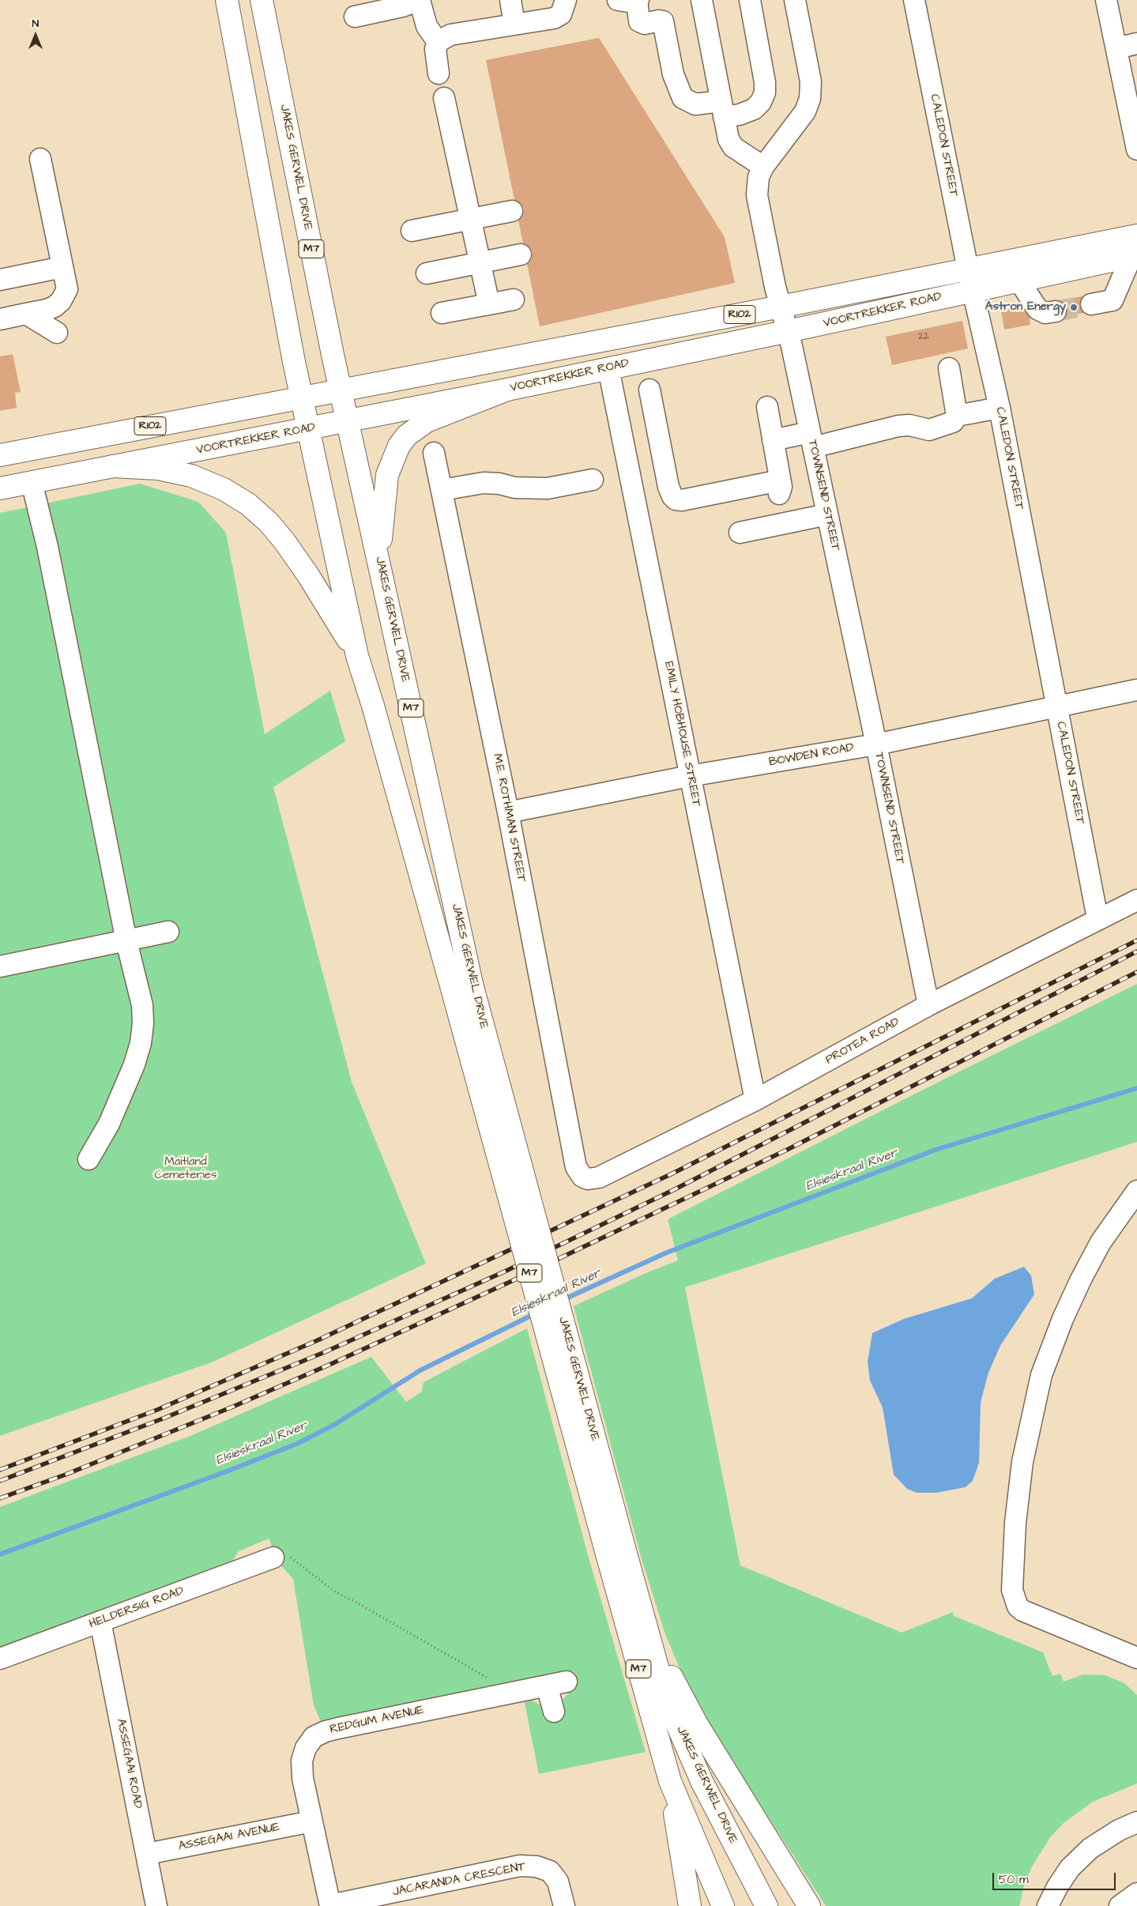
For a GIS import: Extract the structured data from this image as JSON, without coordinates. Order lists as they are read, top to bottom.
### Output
{
  "streets": {
    "main road": [
      "JAKES GERWEL DRIVE",
      "M7",
      "VOORTREKKER ROAD",
      "R102"
    ],
    "street": [
      "CALEDON STREET",
      "TOWNSEND STREET",
      "EMILY HOBHOUSE STREET",
      "BOWDEN ROAD",
      "M.E. ROTHMAN STREET",
      "PROTEA ROAD",
      "HELDERSIG ROAD",
      "REDGUM AVENUE",
      "ASSEGAAI ROAD",
      "ASSEGAAI AVENUE",
      "JACARANDA CRESCENT"
    ]
  },
  "crossings": [
    ["CALEDON STREET", "VOORTREKKER ROAD"],
    ["CALEDON STREET", "BOWDEN ROAD"],
    ["CALEDON STREET", "PROTEA ROAD"],
    ["JAKES GERWEL DRIVE", "VOORTREKKER ROAD"],
    ["VOORTREKKER ROAD", "TOWNSEND STREET"],
    ["VOORTREKKER ROAD", "EMILY HOBHOUSE STREET"],
    ["TOWNSEND STREET", "BOWDEN ROAD"],
    ["TOWNSEND STREET", "PROTEA ROAD"],
    ["EMILY HOBHOUSE STREET", "BOWDEN ROAD"],
    ["EMILY HOBHOUSE STREET", "PROTEA ROAD"],
    ["BOWDEN ROAD", "M.E. ROTHMAN STREET"],
    ["M.E. ROTHMAN STREET", "PROTEA ROAD"],
    ["HELDERSIG ROAD", "ASSEGAAI ROAD"],
    ["REDGUM AVENUE", "ASSEGAAI AVENUE"],
    ["REDGUM AVENUE", "JACARANDA CRESCENT"],
    ["ASSEGAAI ROAD", "ASSEGAAI AVENUE"]
  ],
  "water": ["Elsieskraal River"],
  "parks": ["Maitland Cemeteries"],
  "places": ["Astron Energy"],
  "house_numbers": ["22"],
  "scale_bar": "50 m",
  "north": "top"
}
